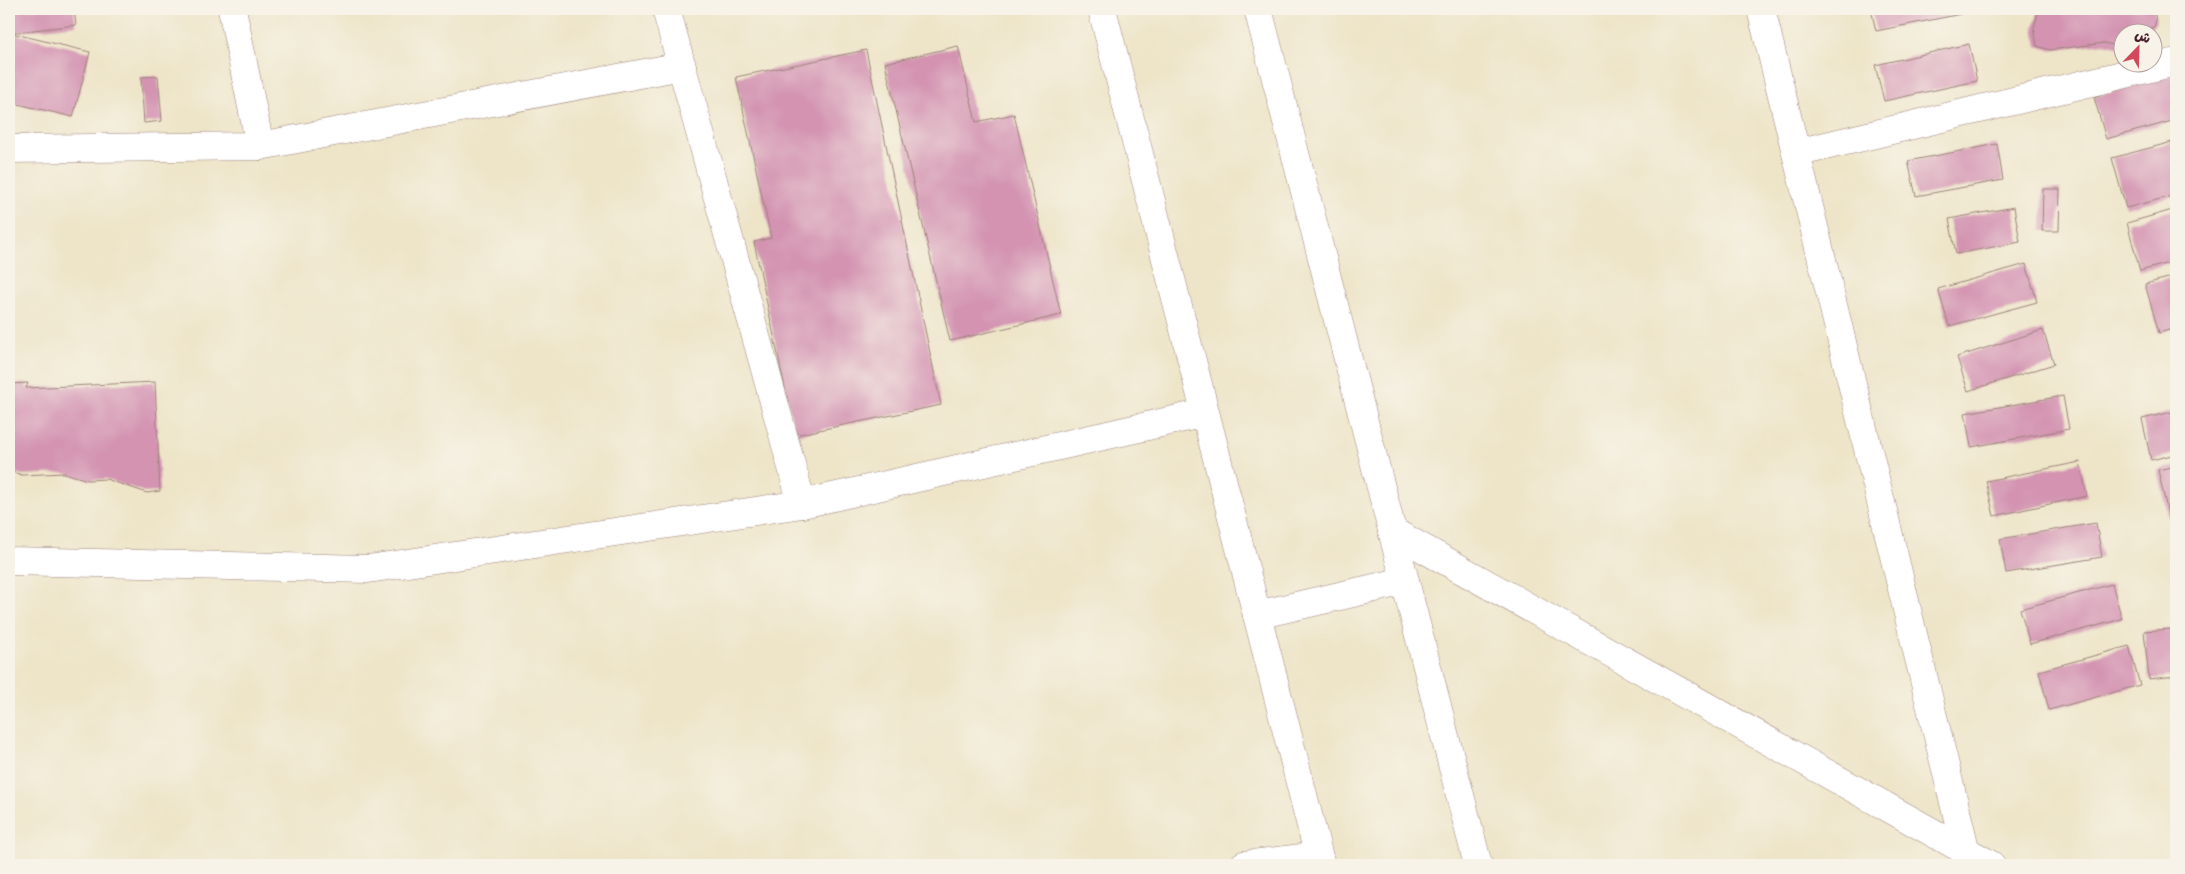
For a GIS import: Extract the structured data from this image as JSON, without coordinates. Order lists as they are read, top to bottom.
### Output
{
  "north": "top right"
}
